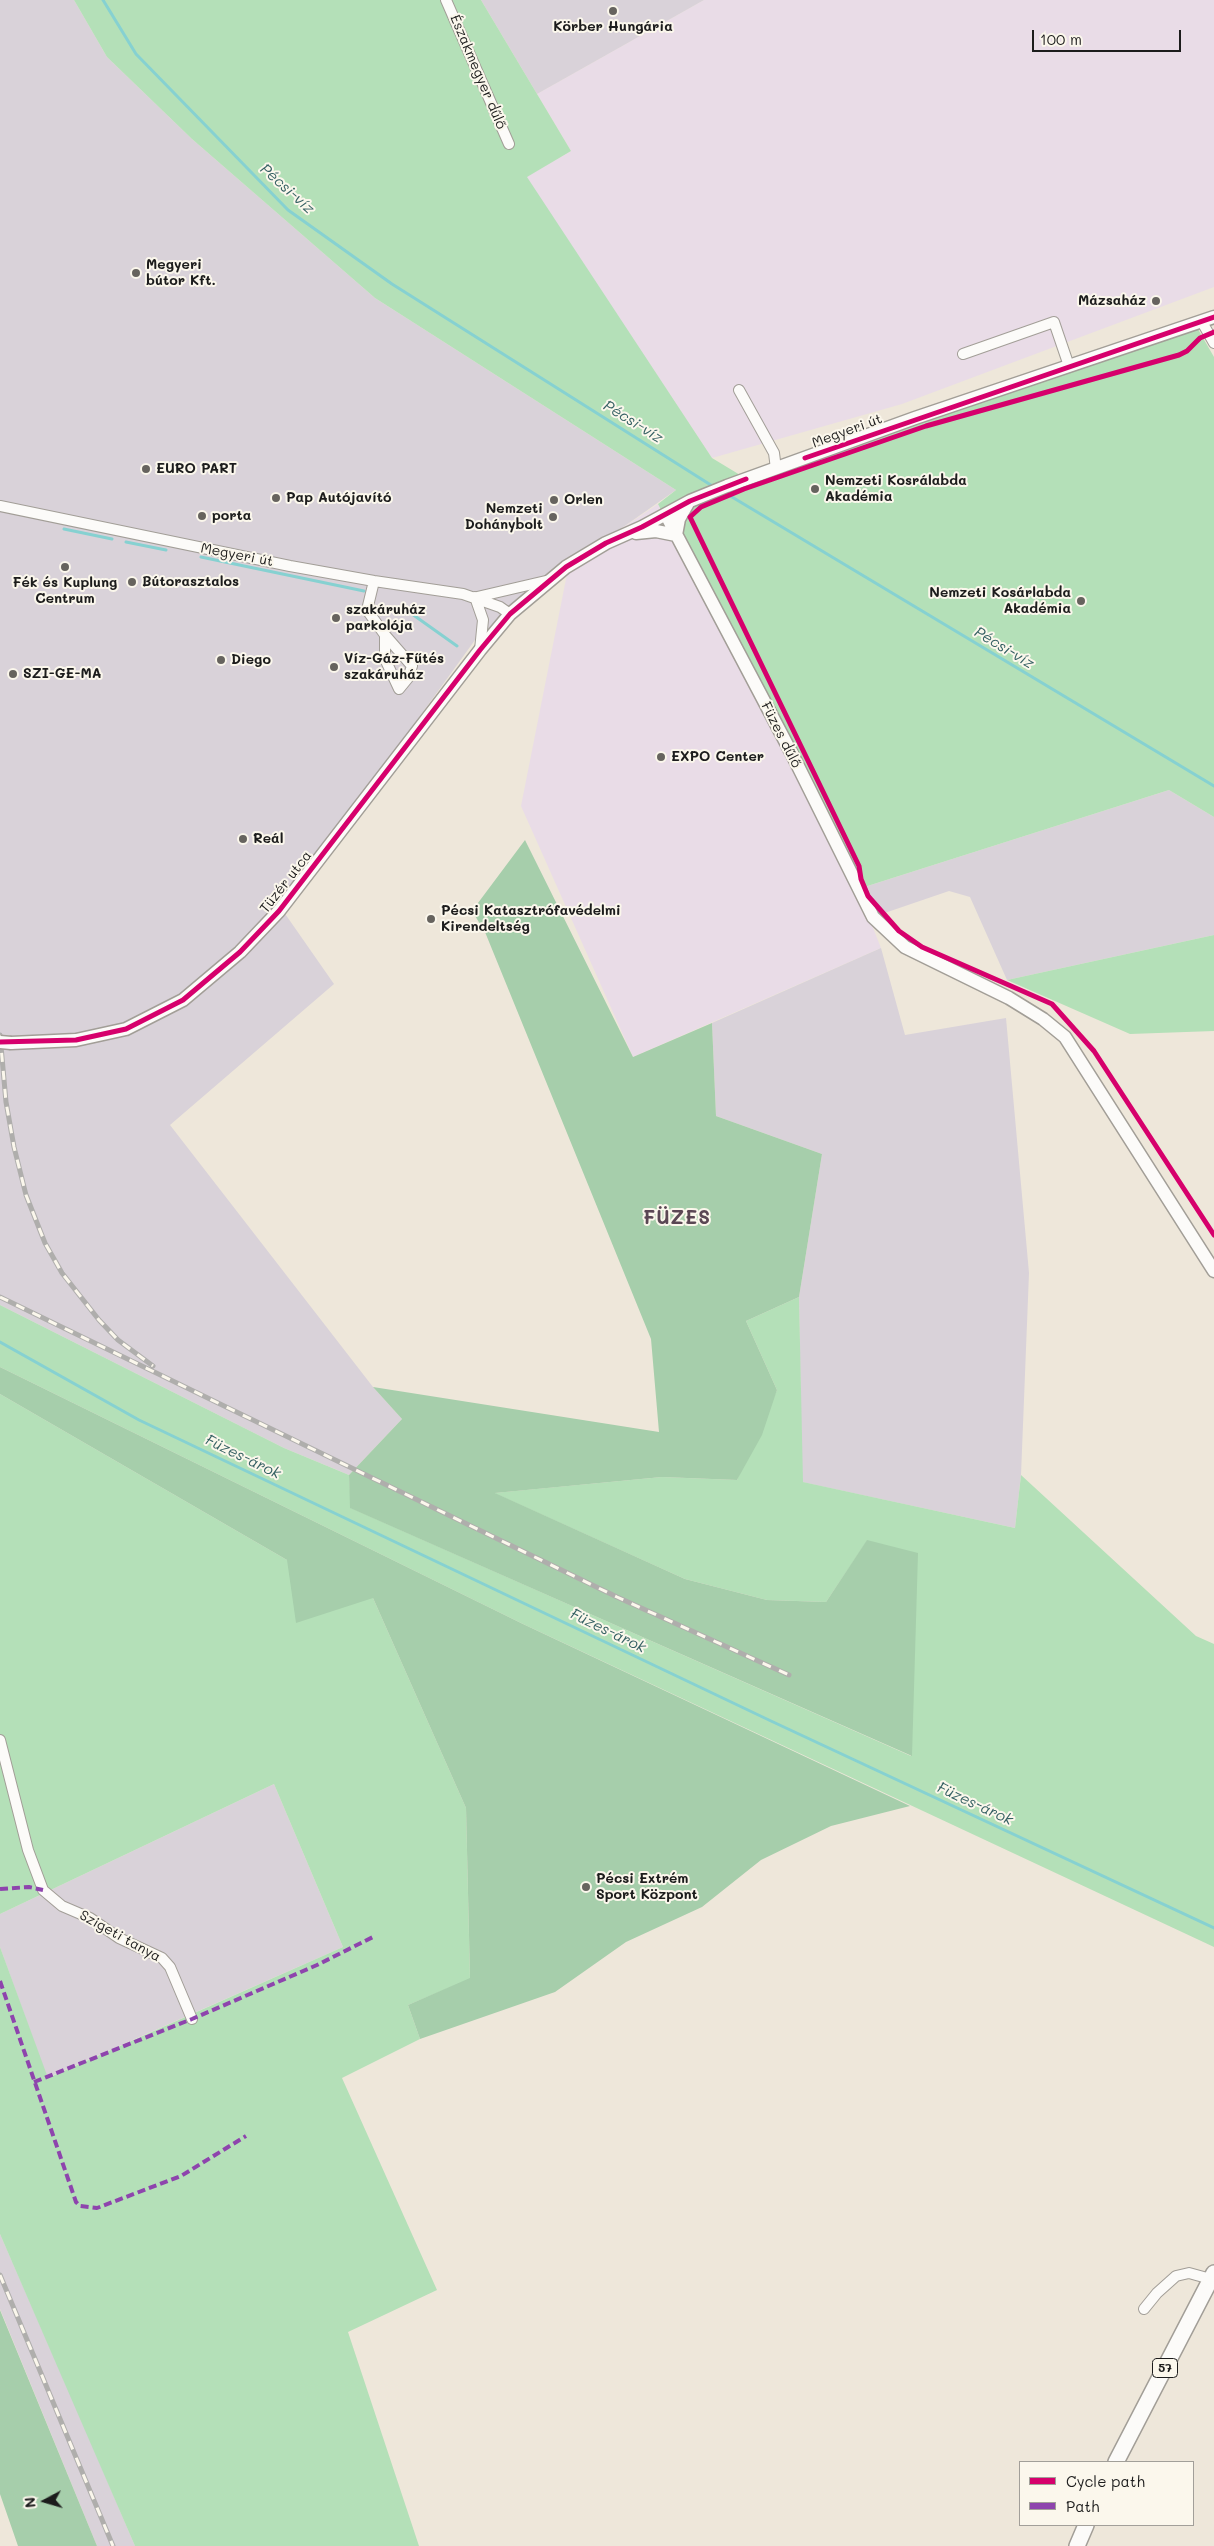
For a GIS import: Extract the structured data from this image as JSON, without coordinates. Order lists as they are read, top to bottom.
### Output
{
  "streets": {
    "main road": ["57"],
    "street": [
      "Északmegyer dűlő",
      "Megyeri út",
      "Füzes dűlő",
      "Tüzér utca",
      "Szigeti tanya"
    ]
  },
  "crossings": [
    ["Megyeri út", "Füzes dűlő"],
    ["Megyeri út", "Tüzér utca"]
  ],
  "districts": ["FÜZES"],
  "water": ["Pécsi-víz", "Füzes-árok"],
  "places": [
    "Körber Hungária",
    "Megyeri bútor Kft.",
    "Mázsaház",
    "EURO PART",
    "Nemzeti Kosrálabda Akadémia",
    "Pap Autójavító",
    "Orlen",
    "porta",
    "Nemzeti Dohánybolt",
    "Fék és Kuplung Centrum",
    "Bútorasztalos",
    "Nemzeti Kosárlabda Akadémia",
    "szakáruház parkolója",
    "Diego",
    "Víz-Gáz-Fűtés szakáruház",
    "SZI-GE-MA",
    "EXPO Center",
    "Reál",
    "Pécsi Katasztrófavédelmi Kirendeltség",
    "Pécsi Extrém Sport Központ"
  ],
  "legend": ["Cycle path", "Path"],
  "scale_bar": "100 m",
  "north": "left"
}
